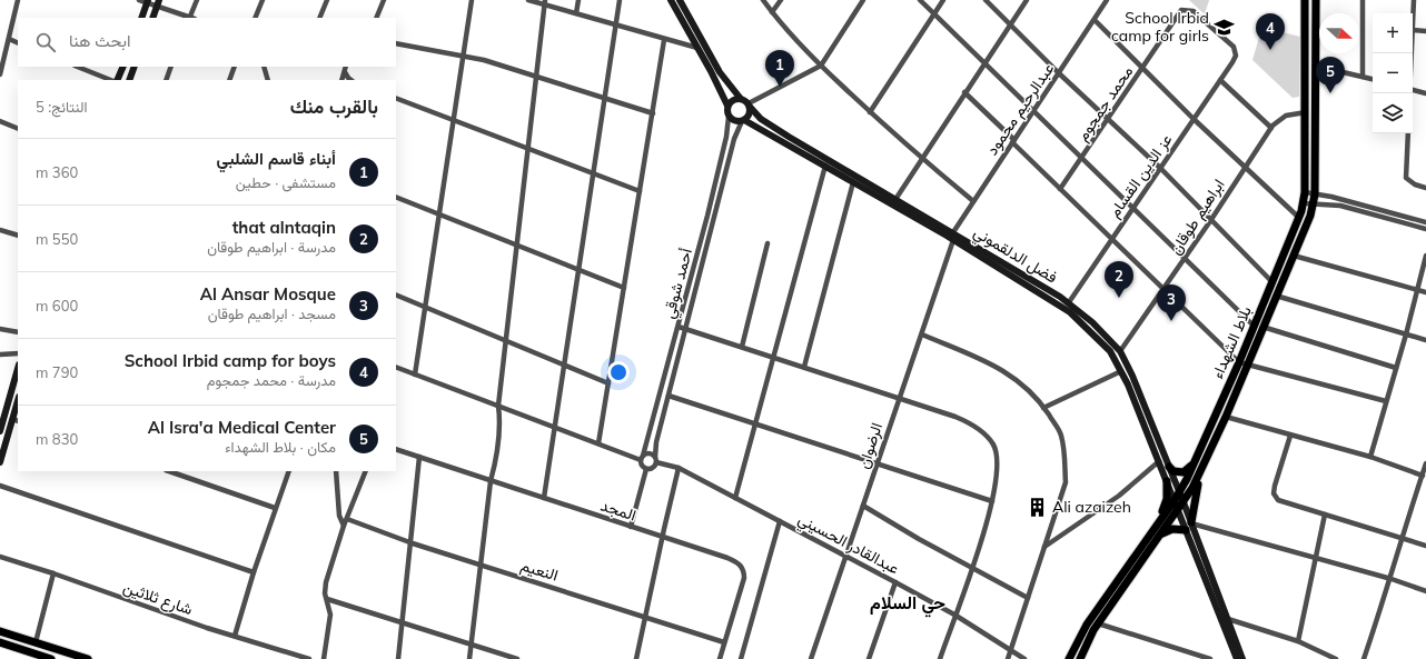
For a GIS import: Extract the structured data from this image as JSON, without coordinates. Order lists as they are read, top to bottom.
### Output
{
  "streets": {
    "main road": ["فضل الدلقموني", "بلاط الشهداء"],
    "street": [
      "محمد جمجوم",
      "عبدالرحيم محمود",
      "عز الدين القسام",
      "ابراهيم طوقان",
      "أحمد شوقي",
      "الرضوان",
      "المجد",
      "عبدالقادر الحسيني",
      "النعيم",
      "شارع ثلاثين"
    ]
  },
  "crossings": [
    ["محمد جمجوم", "عز الدين القسام"],
    ["عبدالرحيم محمود", "فضل الدلقموني"],
    ["عبدالرحيم محمود", "الرضوان"],
    ["عز الدين القسام", "فضل الدلقموني"],
    ["ابراهيم طوقان", "فضل الدلقموني"],
    ["ابراهيم طوقان", "بلاط الشهداء"],
    ["فضل الدلقموني", "أحمد شوقي"],
    ["فضل الدلقموني", "بلاط الشهداء"],
    ["فضل الدلقموني", "الرضوان"],
    ["أحمد شوقي", "عبدالقادر الحسيني"],
    ["الرضوان", "عبدالقادر الحسيني"],
    ["المجد", "النعيم"]
  ],
  "districts": ["حي السلام"],
  "places": {
    "school or university": ["School Irbid camp for girls"],
    "building": ["Ali azaizeh"]
  },
  "north": "right",
  "page": {
    "map_buttons": ["+", "−"],
    "pins": [
      "4",
      "1",
      "5",
      "2",
      "3"
    ],
    "search": "ابحث هنا",
    "heading": ["بالقرب منك", "النتائج: 5"],
    "list": [
      {
        "mark": "1",
        "name": "أبناء قاسم الشلبي",
        "note": "مستشفى · حطين",
        "value": "360 m"
      },
      {
        "mark": "2",
        "name": "that alntaqin",
        "note": "مدرسة · ابراهيم طوقان",
        "value": "550 m"
      },
      {
        "mark": "3",
        "name": "Al Ansar Mosque",
        "note": "مسجد · ابراهيم طوقان",
        "value": "600 m"
      },
      {
        "mark": "4",
        "name": "School Irbid camp for boys",
        "note": "مدرسة · محمد جمجوم",
        "value": "790 m"
      },
      {
        "mark": "5",
        "name": "Al Isra'a Medical Center",
        "note": "مكان · بلاط الشهداء",
        "value": "830 m"
      }
    ]
  }
}
